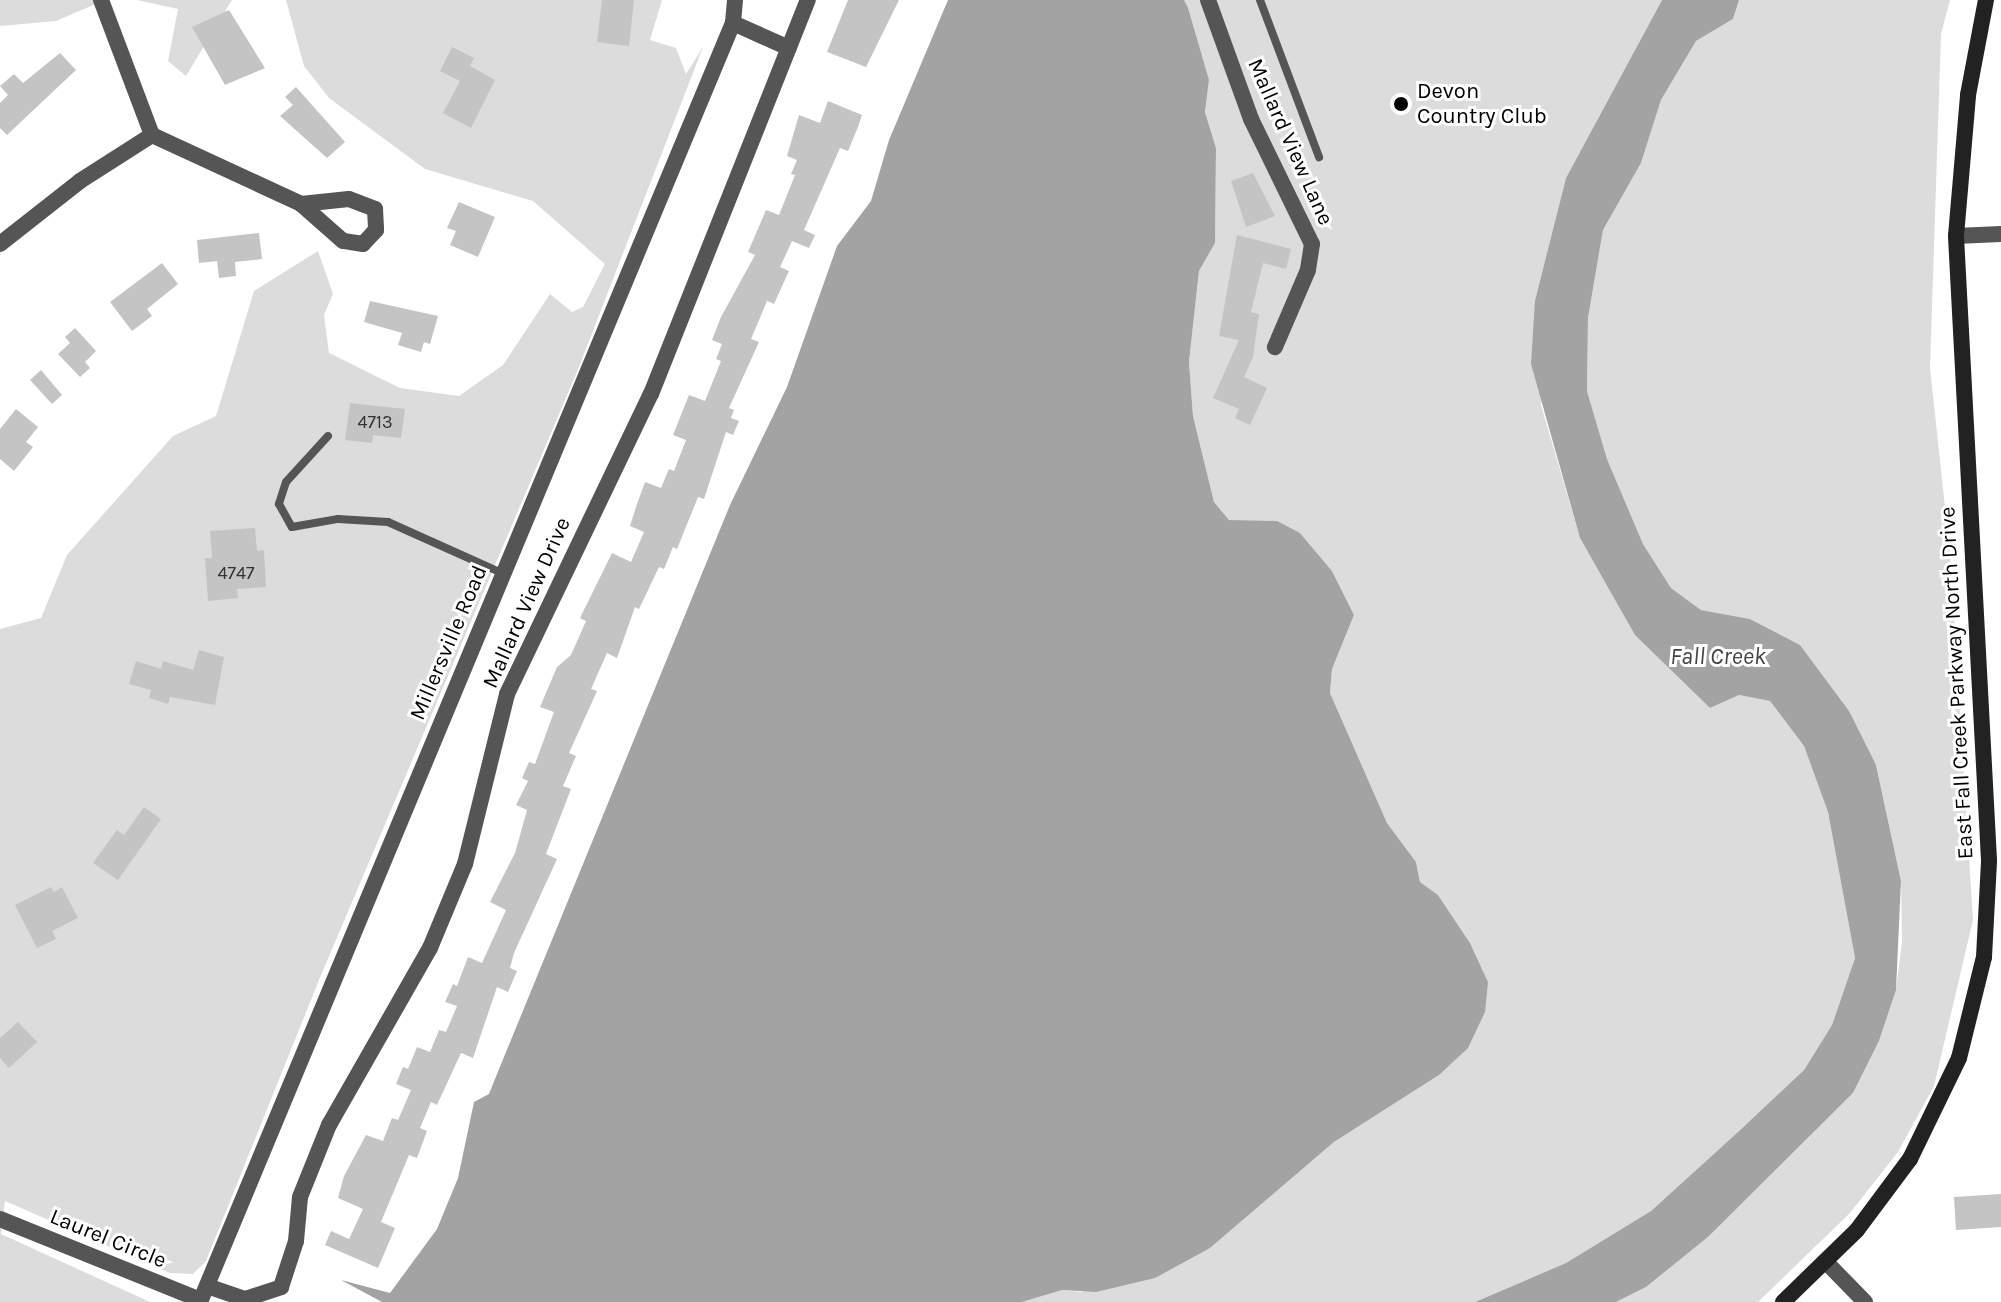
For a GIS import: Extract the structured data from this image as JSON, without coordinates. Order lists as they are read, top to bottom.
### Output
{
  "streets": {
    "main road": ["East Fall Creek Parkway North Drive"],
    "street": [
      "Mallard View Lane",
      "Mallard View Drive",
      "Millersville Road",
      "Laurel Circle"
    ]
  },
  "crossings": [
    ["Mallard View Drive", "Millersville Road"],
    ["Mallard View Drive", "Laurel Circle"],
    ["Millersville Road", "Laurel Circle"]
  ],
  "water": ["Fall Creek"],
  "places": ["Devon Country Club"],
  "house_numbers": ["4713", "4747"]
}
